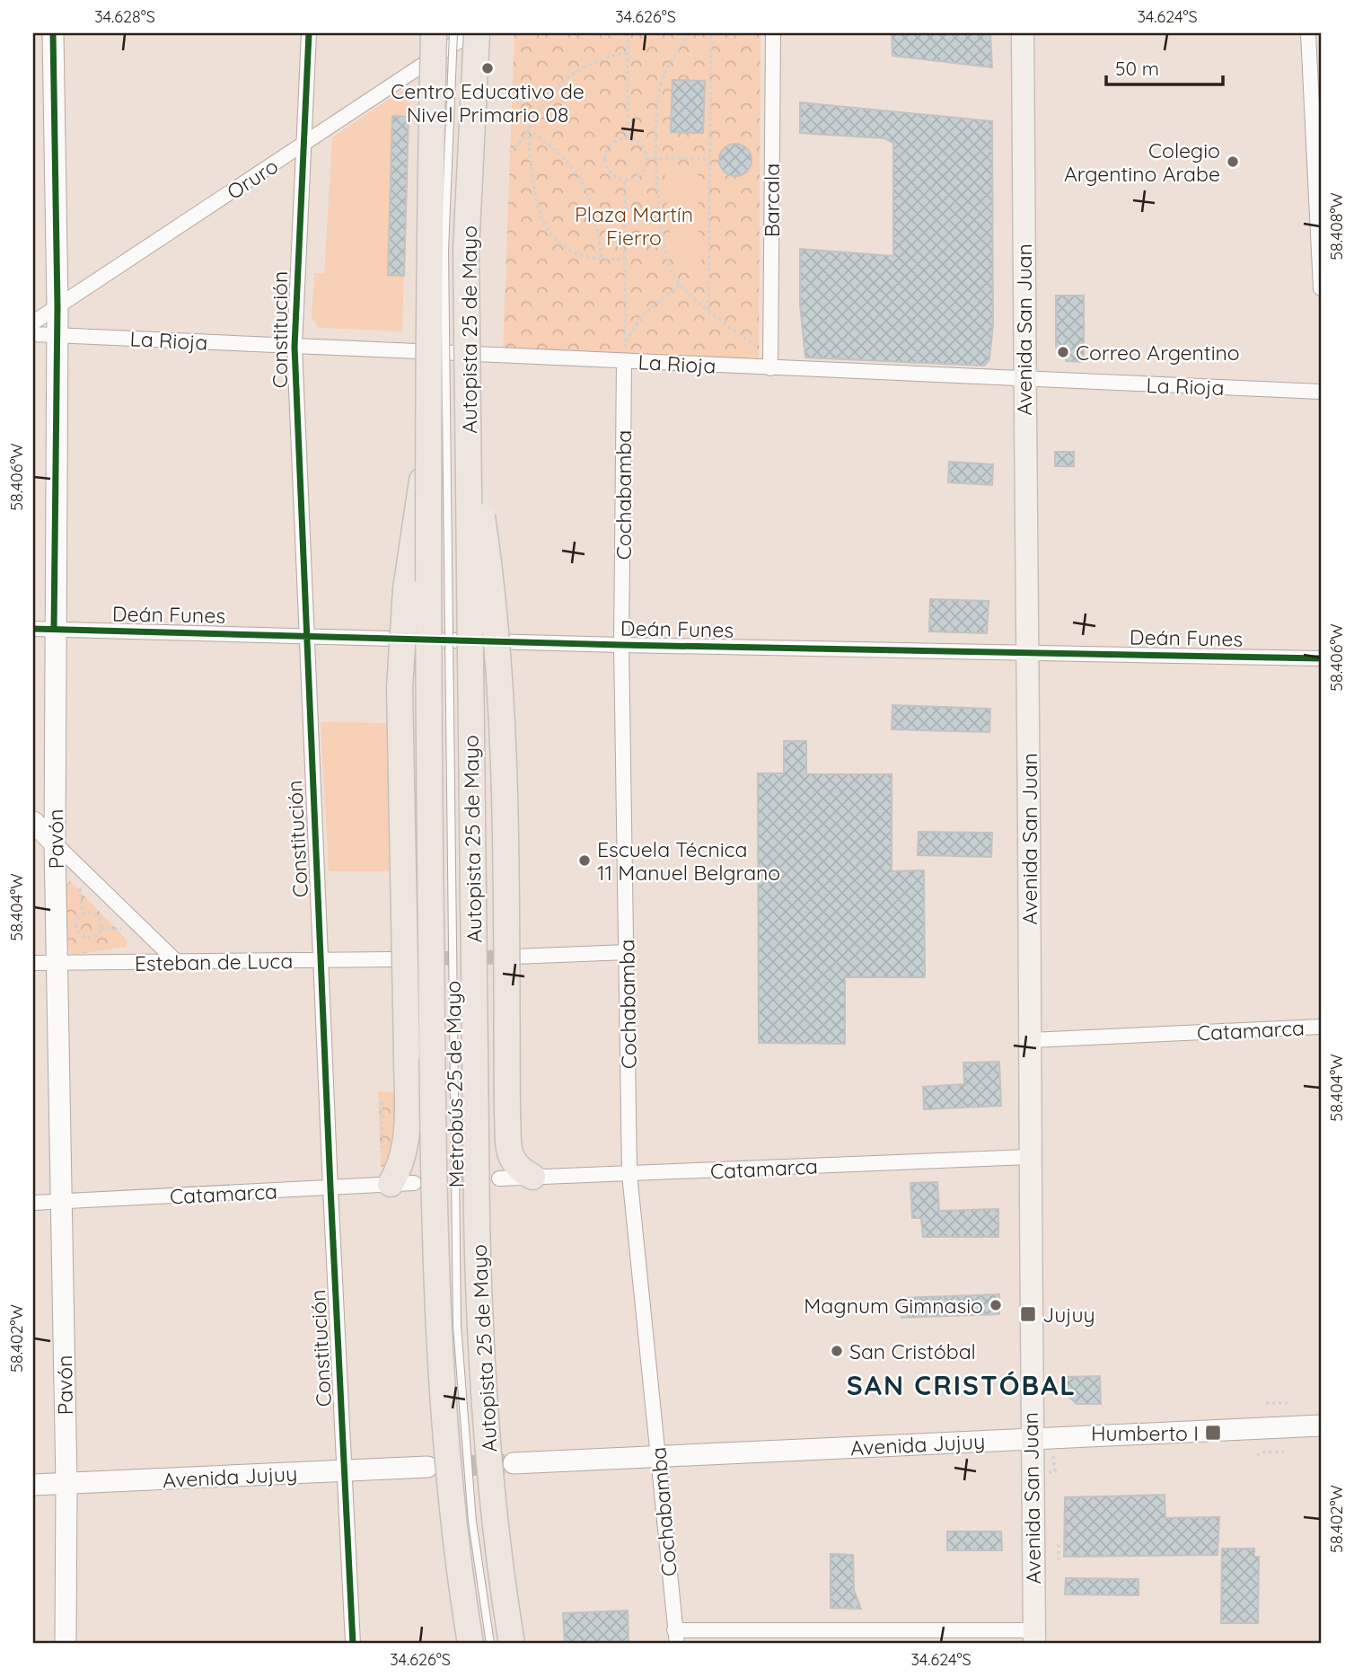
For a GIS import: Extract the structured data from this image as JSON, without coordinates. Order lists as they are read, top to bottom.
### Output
{
  "streets": {
    "highway": ["Autopista 25 de Mayo"],
    "main road": ["Avenida San Juan"],
    "street": [
      "Oruro",
      "Barcala",
      "Constitución",
      "La Rioja",
      "Cochabamba",
      "Deán Funes",
      "Pavón",
      "Esteban de Luca",
      "Catamarca",
      "Avenida Jujuy"
    ],
    "lane": ["Metrobús 25 de Mayo"]
  },
  "crossings": [
    ["Oruro", "Constitución"],
    ["Oruro", "Pavón"],
    ["Barcala", "La Rioja"],
    ["Constitución", "La Rioja"],
    ["Constitución", "Deán Funes"],
    ["Constitución", "Esteban de Luca"],
    ["Constitución", "Catamarca"],
    ["Constitución", "Avenida Jujuy"],
    ["Avenida San Juan", "La Rioja"],
    ["Avenida San Juan", "Deán Funes"],
    ["Avenida San Juan", "Catamarca"],
    ["Avenida San Juan", "Avenida Jujuy"],
    ["La Rioja", "Cochabamba"],
    ["La Rioja", "Pavón"],
    ["Cochabamba", "Deán Funes"],
    ["Cochabamba", "Catamarca"],
    ["Cochabamba", "Avenida Jujuy"],
    ["Deán Funes", "Pavón"],
    ["Pavón", "Esteban de Luca"],
    ["Pavón", "Catamarca"],
    ["Pavón", "Avenida Jujuy"]
  ],
  "districts": ["SAN CRISTÓBAL"],
  "parks": ["Plaza Martín Fierro"],
  "places": {
    "other": [
      "Centro Educativo de Nivel Primario 08",
      "Colegio Argentino Arabe",
      "Correo Argentino",
      "Escuela Técnica 11 Manuel Belgrano",
      "Magnum Gimnasio",
      "San Cristóbal"
    ],
    "transit": ["Jujuy", "Humberto I"]
  },
  "scale_bar": "50 m",
  "coordinates": [
    "34.628°S",
    "34.626°S",
    "34.624°S",
    "58.408°W",
    "58.406°W",
    "58.404°W",
    "58.402°W"
  ]
}
